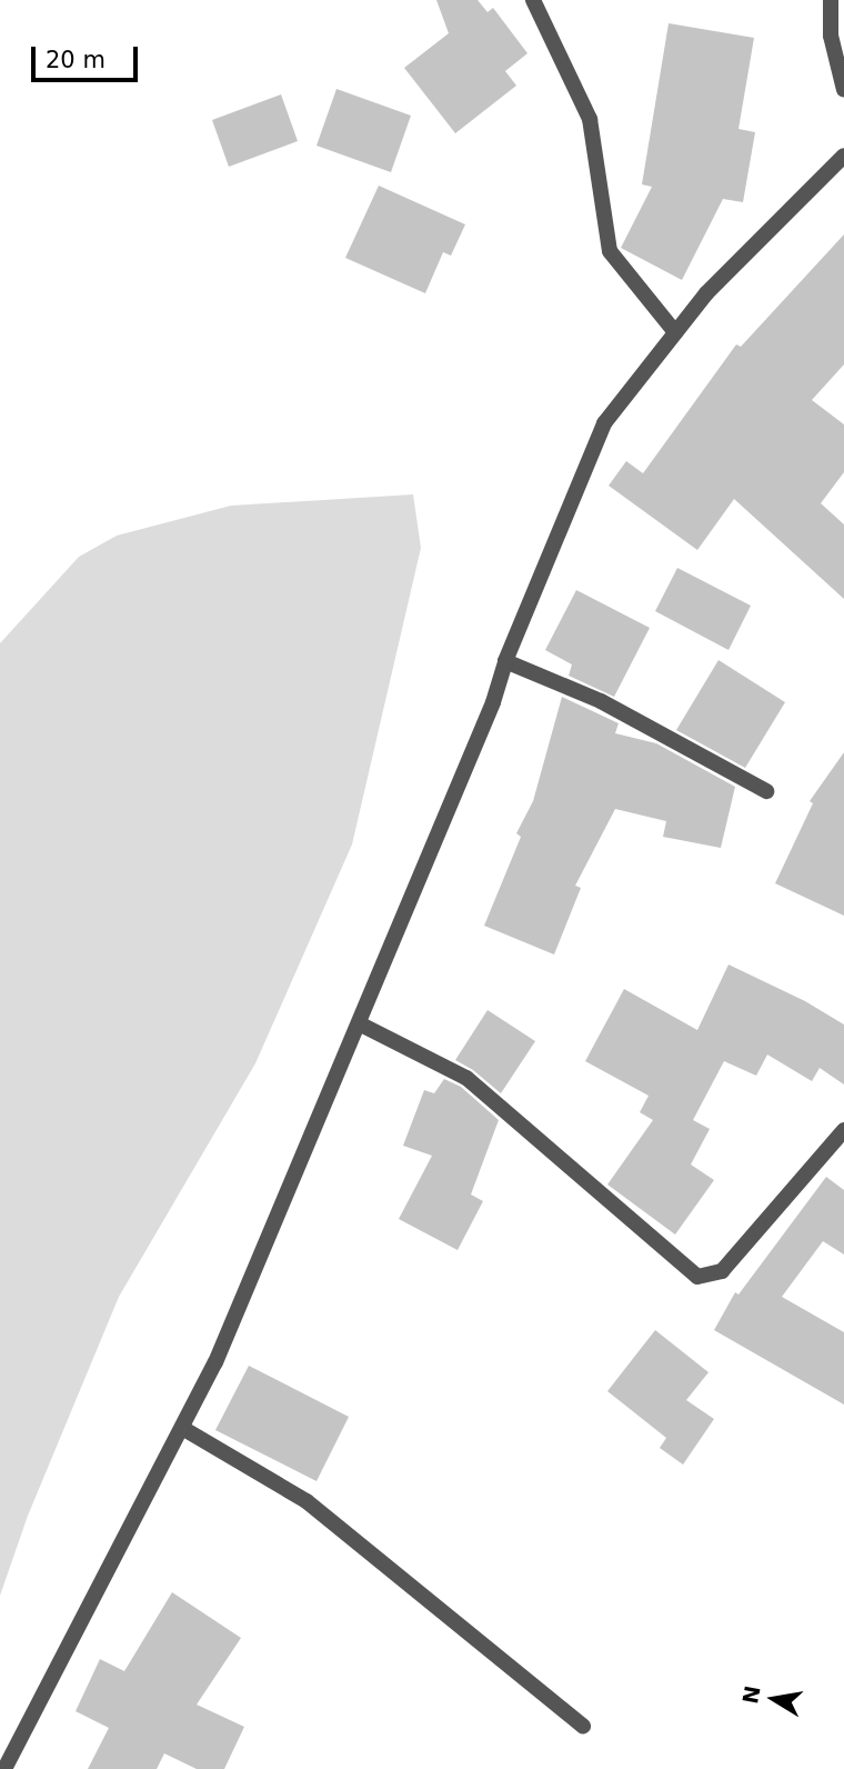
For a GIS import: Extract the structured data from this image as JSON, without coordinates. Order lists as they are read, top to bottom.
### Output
{
  "scale_bar": "20 m",
  "north": "left"
}
